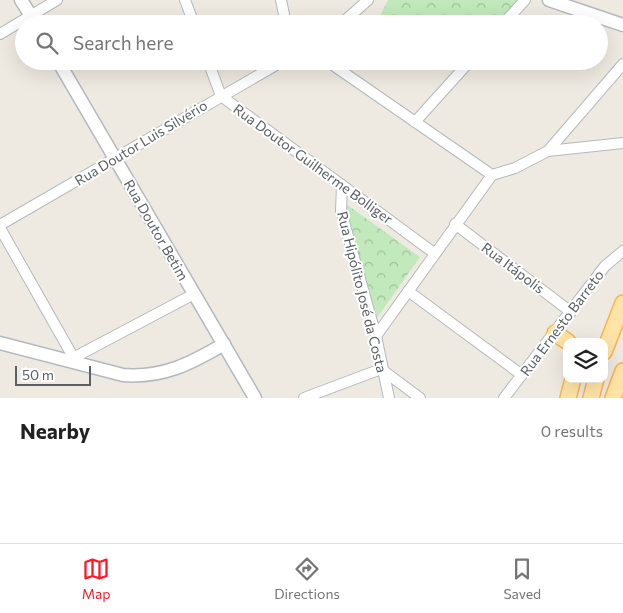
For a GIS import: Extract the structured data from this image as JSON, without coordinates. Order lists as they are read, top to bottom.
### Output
{
  "streets": {
    "street": [
      "Rua Doutor Luis Silvério",
      "Rua Doutor Guilherme Bolliger",
      "Rua Doutor Betim",
      "Rua Itápolis",
      "Rua Hipólito José da Costa",
      "Rua Ernesto Barreto"
    ]
  },
  "crossings": [
    ["Rua Doutor Luis Silvério", "Rua Doutor Guilherme Bolliger"],
    ["Rua Doutor Luis Silvério", "Rua Doutor Betim"],
    ["Rua Doutor Guilherme Bolliger", "Rua Hipólito José da Costa"],
    ["Rua Itápolis", "Rua Ernesto Barreto"]
  ],
  "scale_bar": "50 m",
  "page": {
    "search": "Search here",
    "scale": "50 m",
    "heading": ["Nearby", "0 results"],
    "nav": ["Map", "Directions", "Saved"]
  }
}
